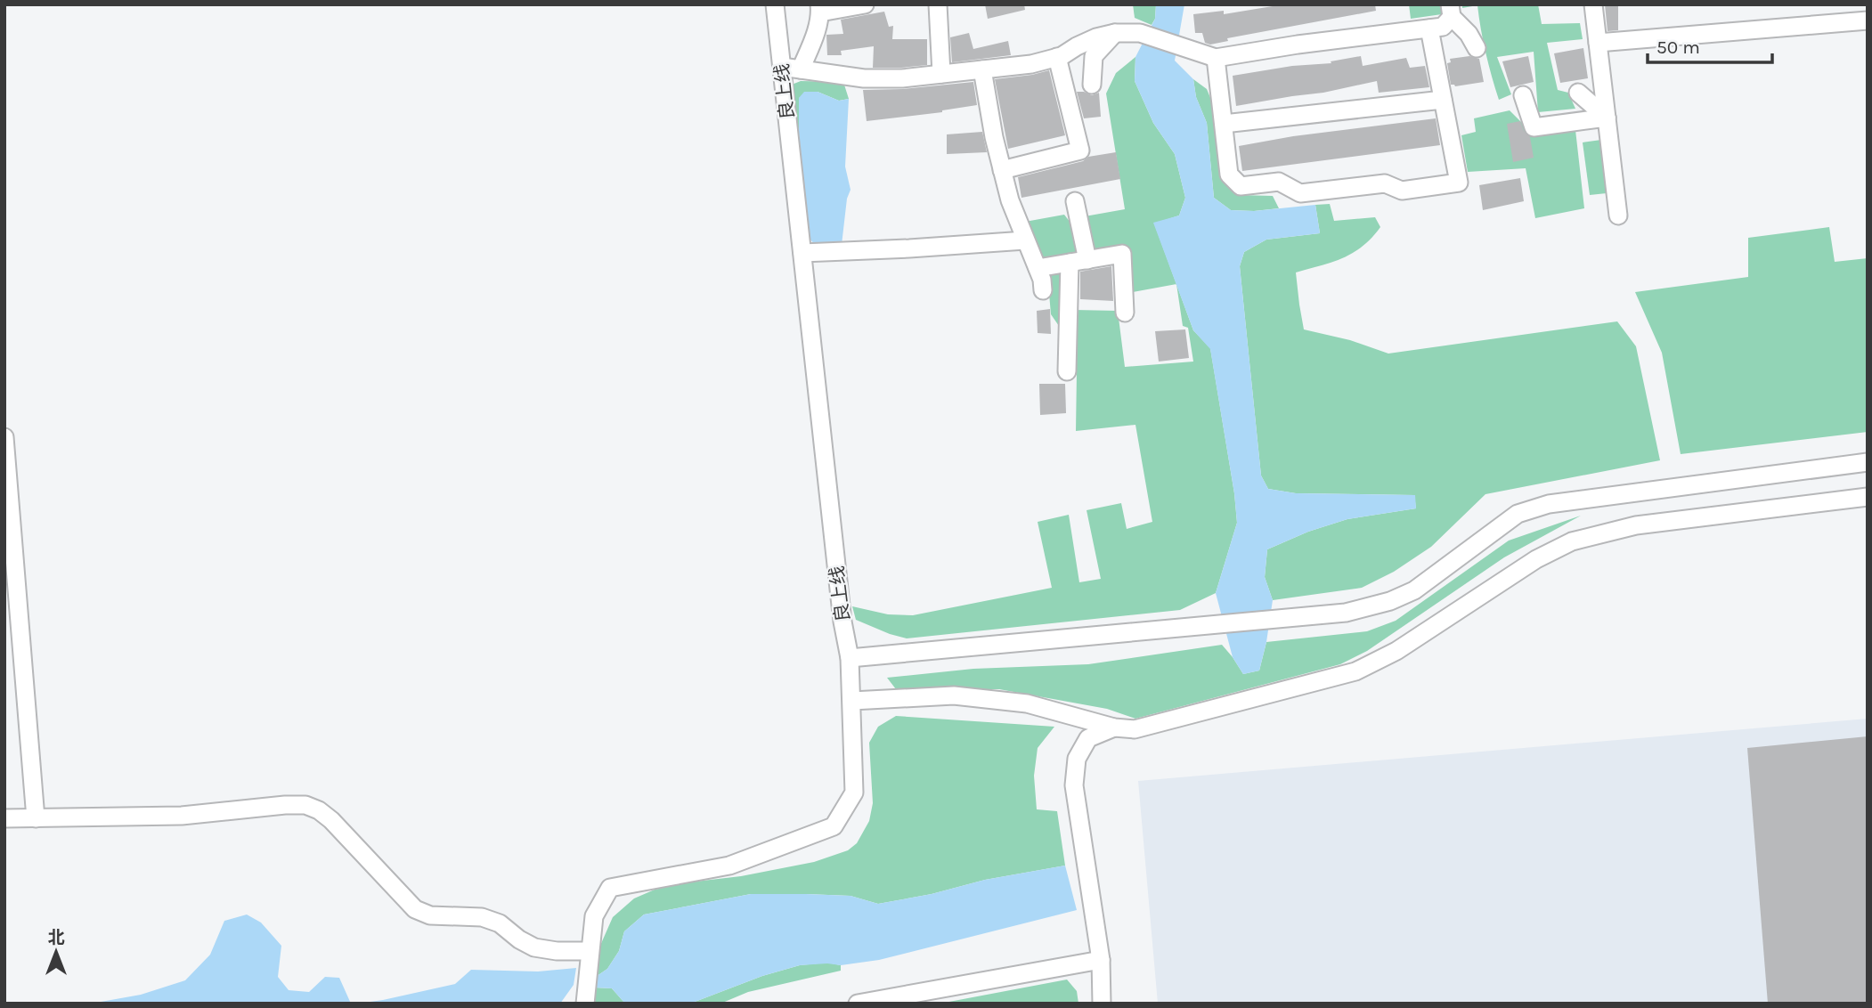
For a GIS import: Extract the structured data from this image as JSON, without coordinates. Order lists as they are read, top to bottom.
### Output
{
  "streets": {
    "street": ["良上线"]
  },
  "scale_bar": "50 m",
  "north": "top"
}
